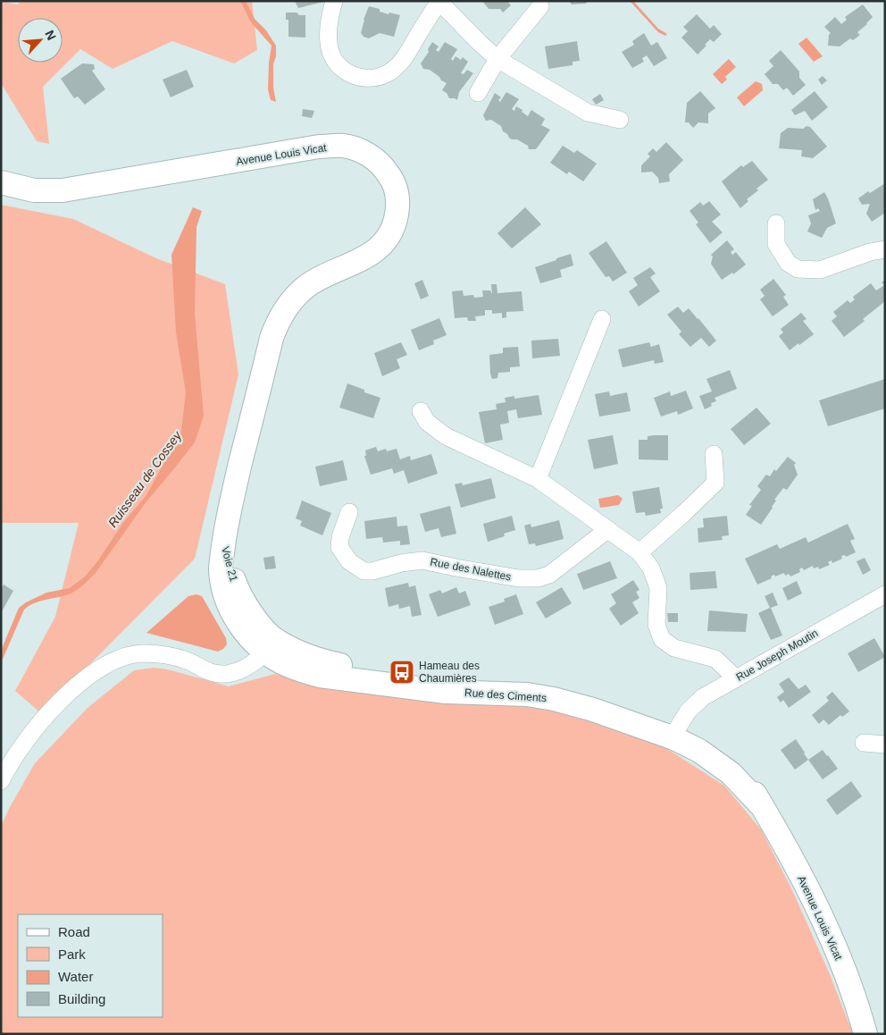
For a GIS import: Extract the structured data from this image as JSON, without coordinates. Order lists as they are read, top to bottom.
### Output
{
  "streets": {
    "main road": ["Avenue Louis Vicat", "Voie 21", "Rue des Ciments"],
    "street": ["Rue des Nalettes", "Rue Joseph Moutin"]
  },
  "crossings": [
    ["Avenue Louis Vicat", "Voie 21"],
    ["Avenue Louis Vicat", "Rue Joseph Moutin"],
    ["Avenue Louis Vicat", "Rue des Ciments"],
    ["Voie 21", "Rue des Ciments"],
    ["Rue Joseph Moutin", "Rue des Ciments"]
  ],
  "water": ["Ruisseau de Cossey"],
  "places": {
    "bus stop": ["Hameau des Chaumières"]
  },
  "legend": [
    "Road",
    "Park",
    "Water",
    "Building"
  ],
  "north": "top right"
}
